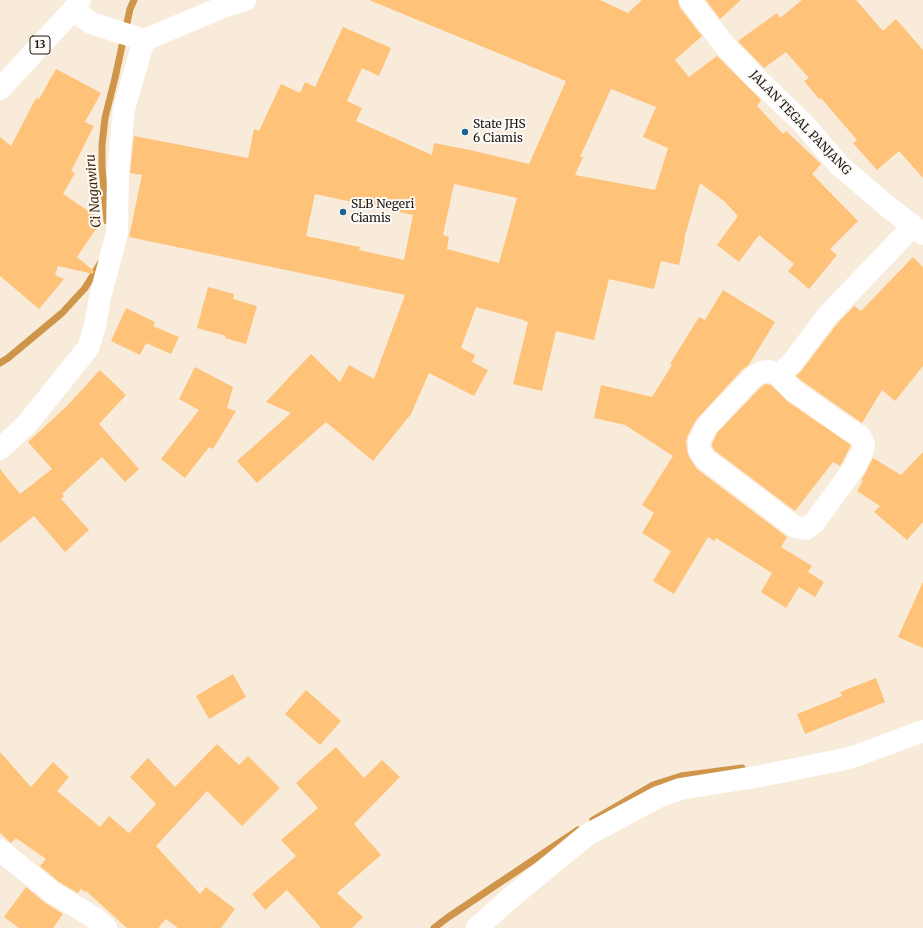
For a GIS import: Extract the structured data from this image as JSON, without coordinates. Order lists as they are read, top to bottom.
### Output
{
  "streets": {
    "main road": ["13", "JALAN TEGAL PANJANG"]
  },
  "water": ["Ci Nagawiru"],
  "places": ["State JHS 6 Ciamis", "SLB Negeri Ciamis"]
}
